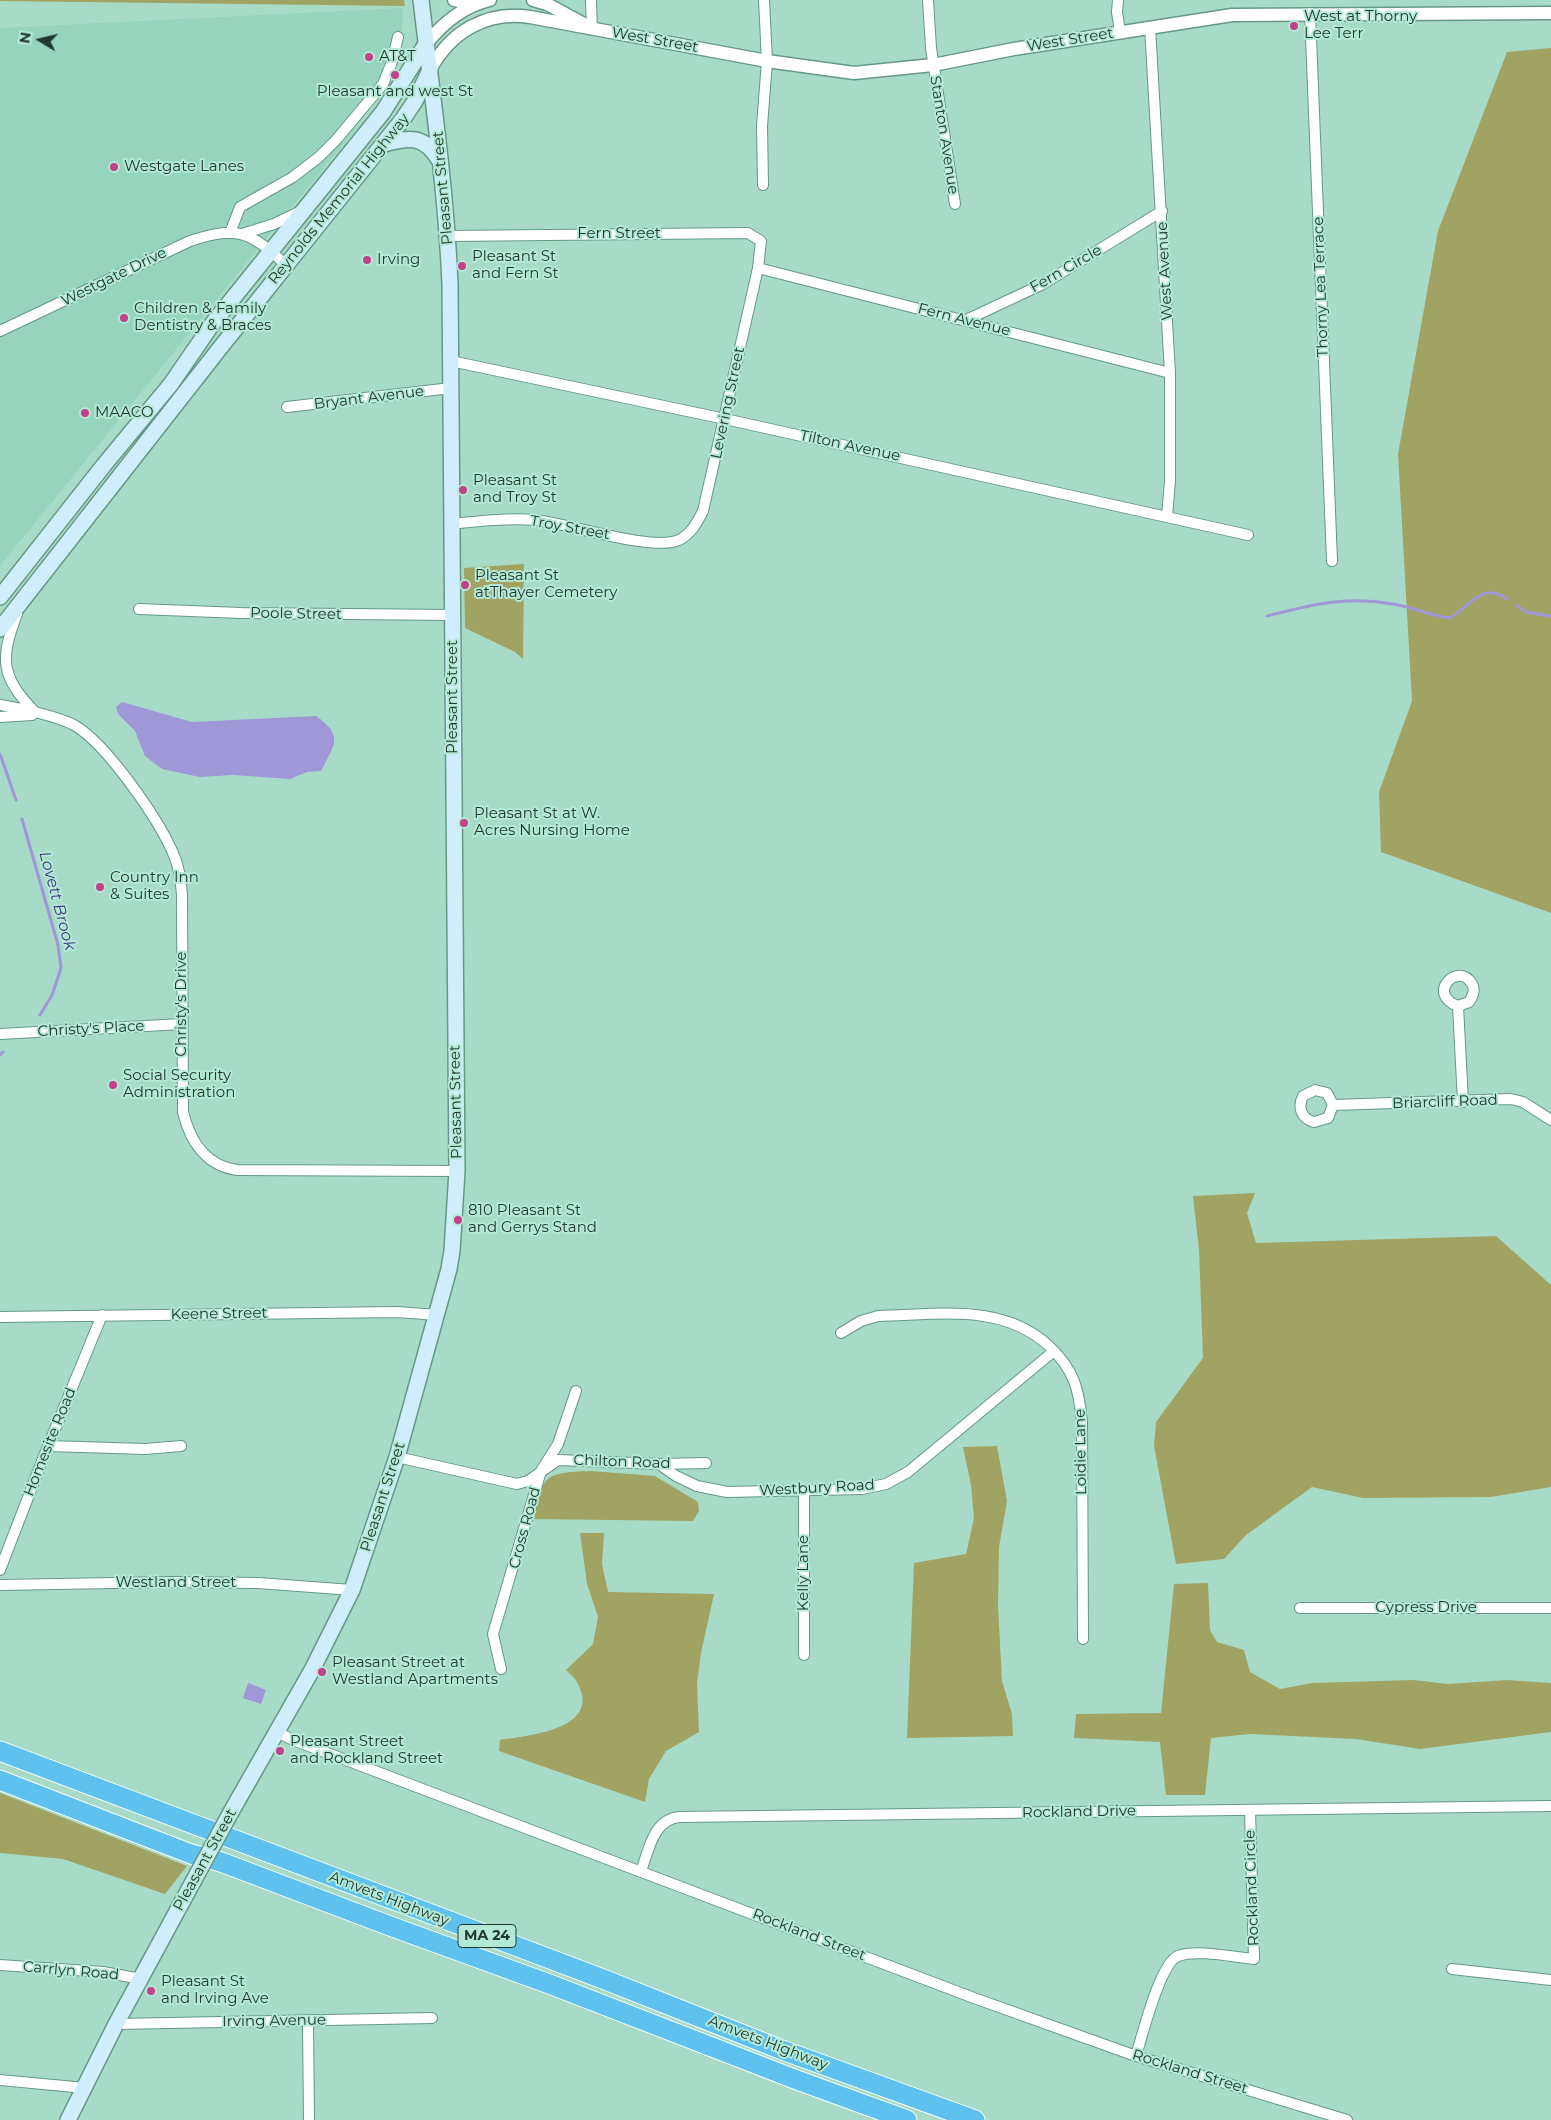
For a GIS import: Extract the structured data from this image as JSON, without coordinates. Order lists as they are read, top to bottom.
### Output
{
  "streets": {
    "highway": ["Amvets Highway", "MA 24"],
    "main road": ["Pleasant Street", "Reynolds Memorial Highway"],
    "street": [
      "West Street",
      "Stanton Avenue",
      "Fern Street",
      "Fern Circle",
      "West Avenue",
      "Westgate Drive",
      "Thorny Lea Terrace",
      "Fern Avenue",
      "Bryant Avenue",
      "Levering Street",
      "Tilton Avenue",
      "Troy Street",
      "Poole Street",
      "Christy's Drive",
      "Christy's Place",
      "Briarcliff Road",
      "Keene Street",
      "Homesite Road",
      "Loidie Lane",
      "Chilton Road",
      "Westbury Road",
      "Cross Road",
      "Kelly Lane",
      "Westland Street",
      "Cypress Drive",
      "Rockland Drive",
      "Rockland Circle",
      "Rockland Street",
      "Carrlyn Road",
      "Irving Avenue"
    ]
  },
  "crossings": [
    ["West Street", "Stanton Avenue"],
    ["West Street", "Pleasant Street"],
    ["West Street", "Reynolds Memorial Highway"],
    ["West Street", "West Avenue"],
    ["West Street", "Thorny Lea Terrace"],
    ["Pleasant Street", "Reynolds Memorial Highway"],
    ["Pleasant Street", "Fern Street"],
    ["Pleasant Street", "Bryant Avenue"],
    ["Pleasant Street", "Tilton Avenue"],
    ["Pleasant Street", "Troy Street"],
    ["Pleasant Street", "Poole Street"],
    ["Pleasant Street", "Christy's Drive"],
    ["Pleasant Street", "Keene Street"],
    ["Pleasant Street", "Chilton Road"],
    ["Pleasant Street", "Westland Street"],
    ["Pleasant Street", "Rockland Street"],
    ["Pleasant Street", "Carrlyn Road"],
    ["Pleasant Street", "Irving Avenue"],
    ["Reynolds Memorial Highway", "Westgate Drive"],
    ["Fern Street", "Fern Avenue"],
    ["Fern Street", "Levering Street"],
    ["Fern Circle", "West Avenue"],
    ["Fern Circle", "Fern Avenue"],
    ["West Avenue", "Fern Avenue"],
    ["West Avenue", "Tilton Avenue"],
    ["Fern Avenue", "Levering Street"],
    ["Levering Street", "Tilton Avenue"],
    ["Levering Street", "Troy Street"],
    ["Christy's Drive", "Christy's Place"],
    ["Keene Street", "Homesite Road"],
    ["Loidie Lane", "Westbury Road"],
    ["Chilton Road", "Westbury Road"],
    ["Chilton Road", "Cross Road"],
    ["Westbury Road", "Kelly Lane"],
    ["Rockland Drive", "Rockland Circle"],
    ["Rockland Drive", "Rockland Street"],
    ["Rockland Circle", "Rockland Street"]
  ],
  "water": ["Lovett Brook"],
  "places": [
    "West at Thorny Lee Terr",
    "AT&T",
    "Pleasant and west St",
    "Westgate Lanes",
    "Irving",
    "Pleasant St and Fern St",
    "Children & Family Dentistry & Braces",
    "MAACO",
    "Pleasant St and Troy St",
    "Pleasant St atThayer Cemetery",
    "Pleasant St at W. Acres Nursing Home",
    "Country Inn & Suites",
    "Social Security Administration",
    "810 Pleasant St and Gerrys Stand",
    "Pleasant Street at Westland Apartments",
    "Pleasant Street and Rockland Street",
    "Pleasant St and Irving Ave"
  ],
  "north": "left"
}
